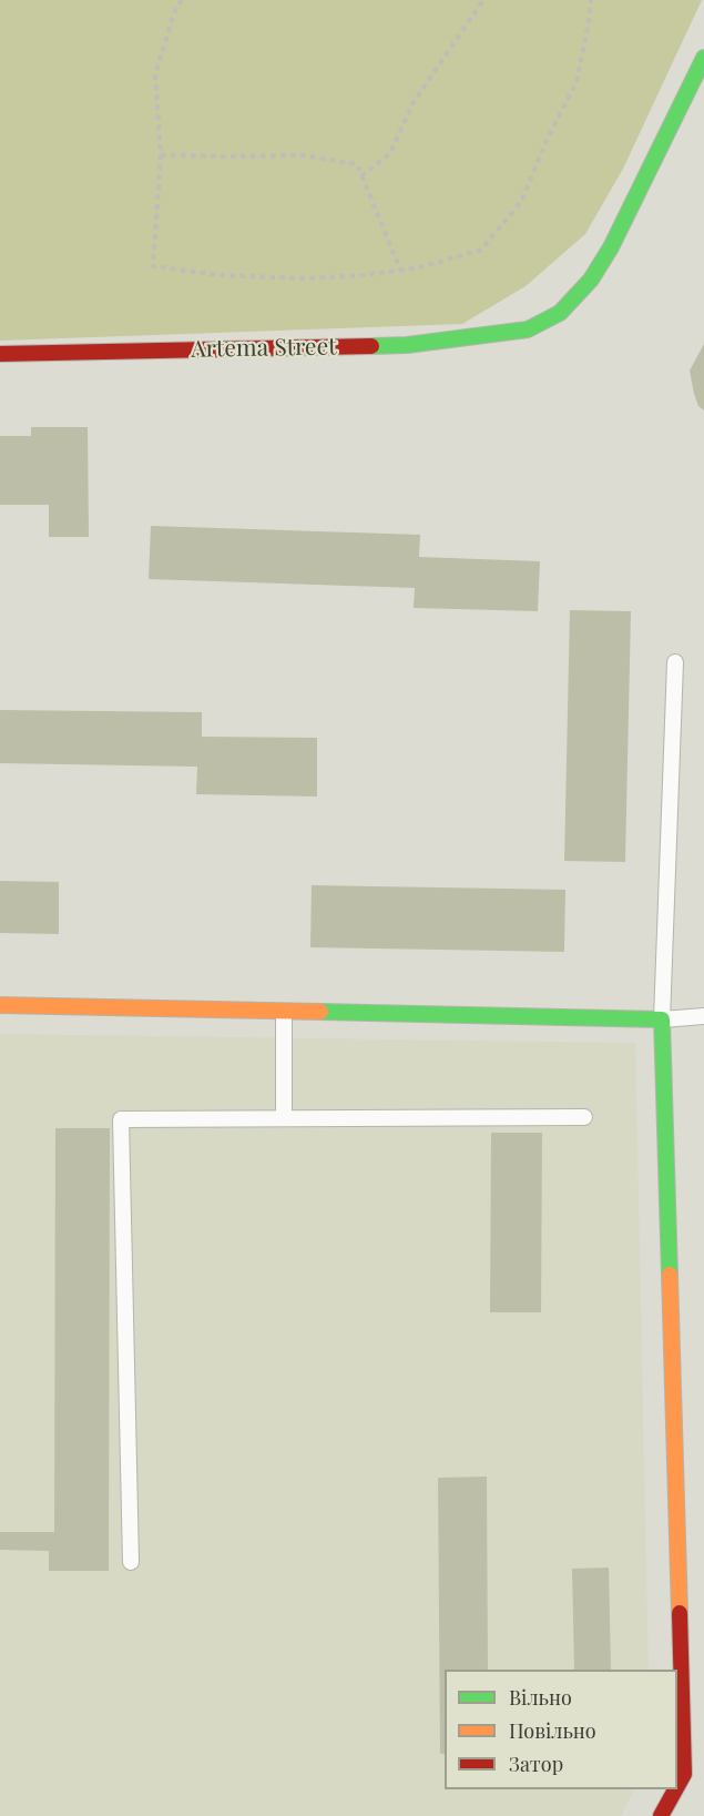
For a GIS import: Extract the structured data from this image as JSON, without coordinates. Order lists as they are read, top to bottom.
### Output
{
  "streets": {
    "street": ["Artema Street"]
  },
  "legend": ["Вільно", "Повільно", "Затор"]
}
